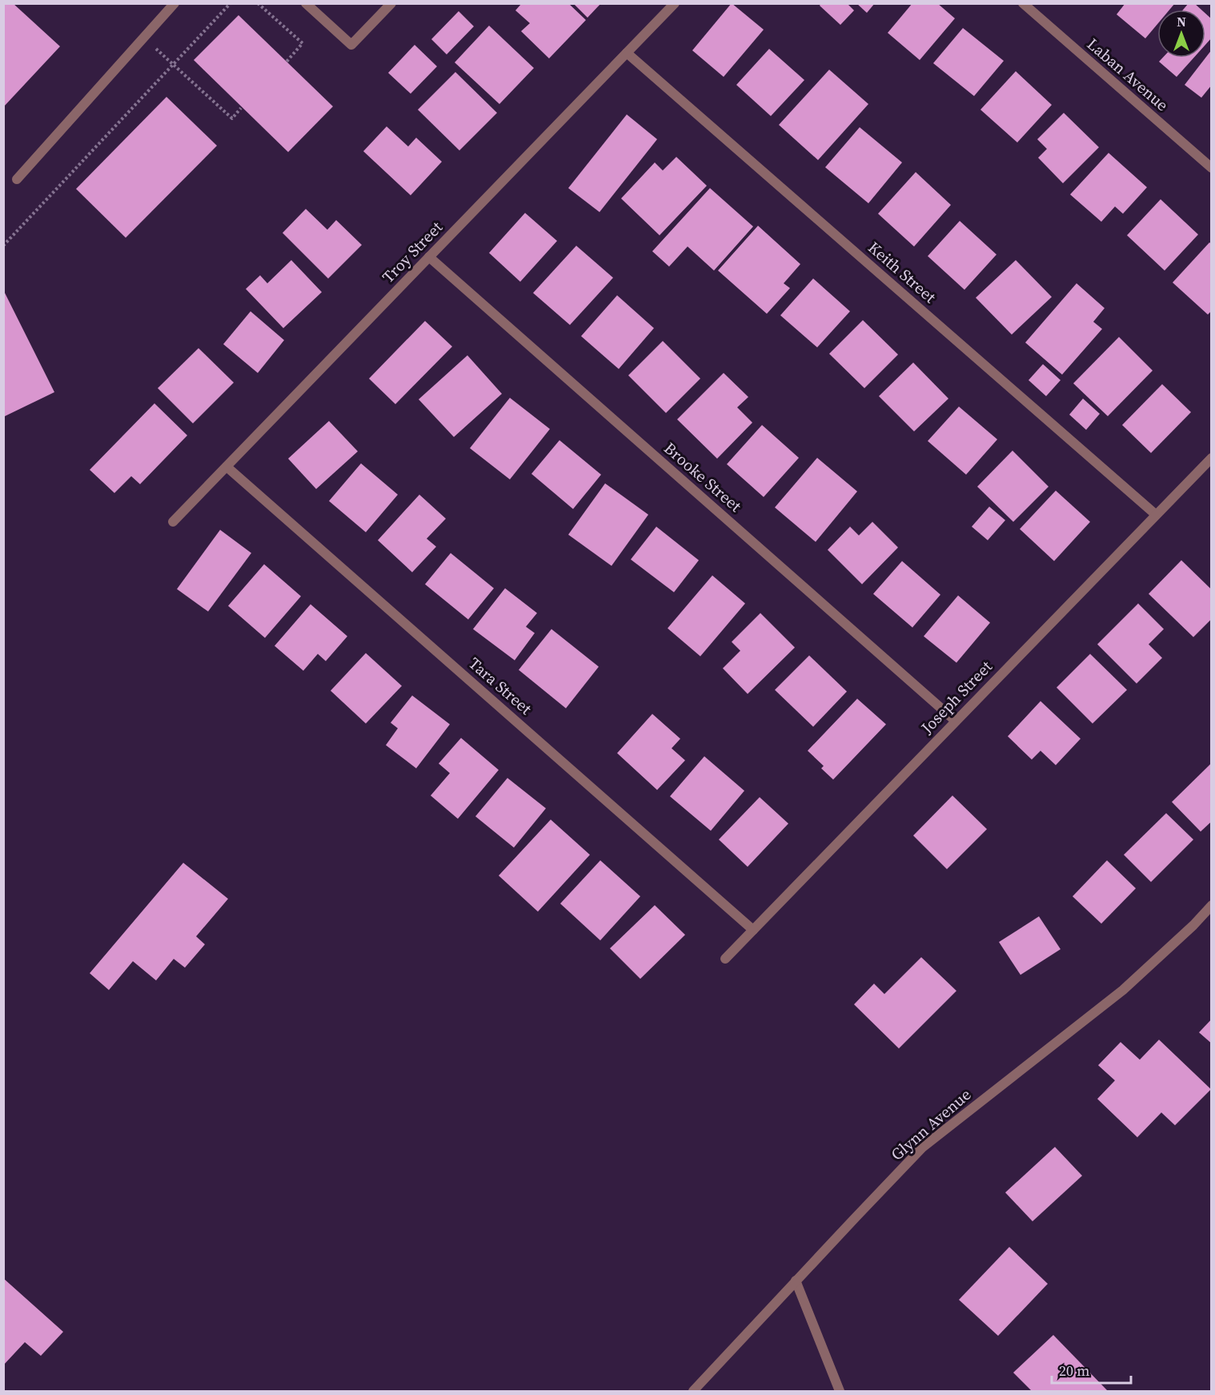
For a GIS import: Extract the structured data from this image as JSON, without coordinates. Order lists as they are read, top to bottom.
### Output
{
  "streets": {
    "street": [
      "Laban Avenue",
      "Troy Street",
      "Keith Street",
      "Brooke Street",
      "Tara Street",
      "Joseph Street",
      "Glynn Avenue"
    ]
  },
  "crossings": [
    ["Troy Street", "Keith Street"],
    ["Troy Street", "Brooke Street"],
    ["Troy Street", "Tara Street"],
    ["Keith Street", "Joseph Street"],
    ["Brooke Street", "Joseph Street"],
    ["Tara Street", "Joseph Street"]
  ],
  "scale_bar": "20 m",
  "north": "top"
}
